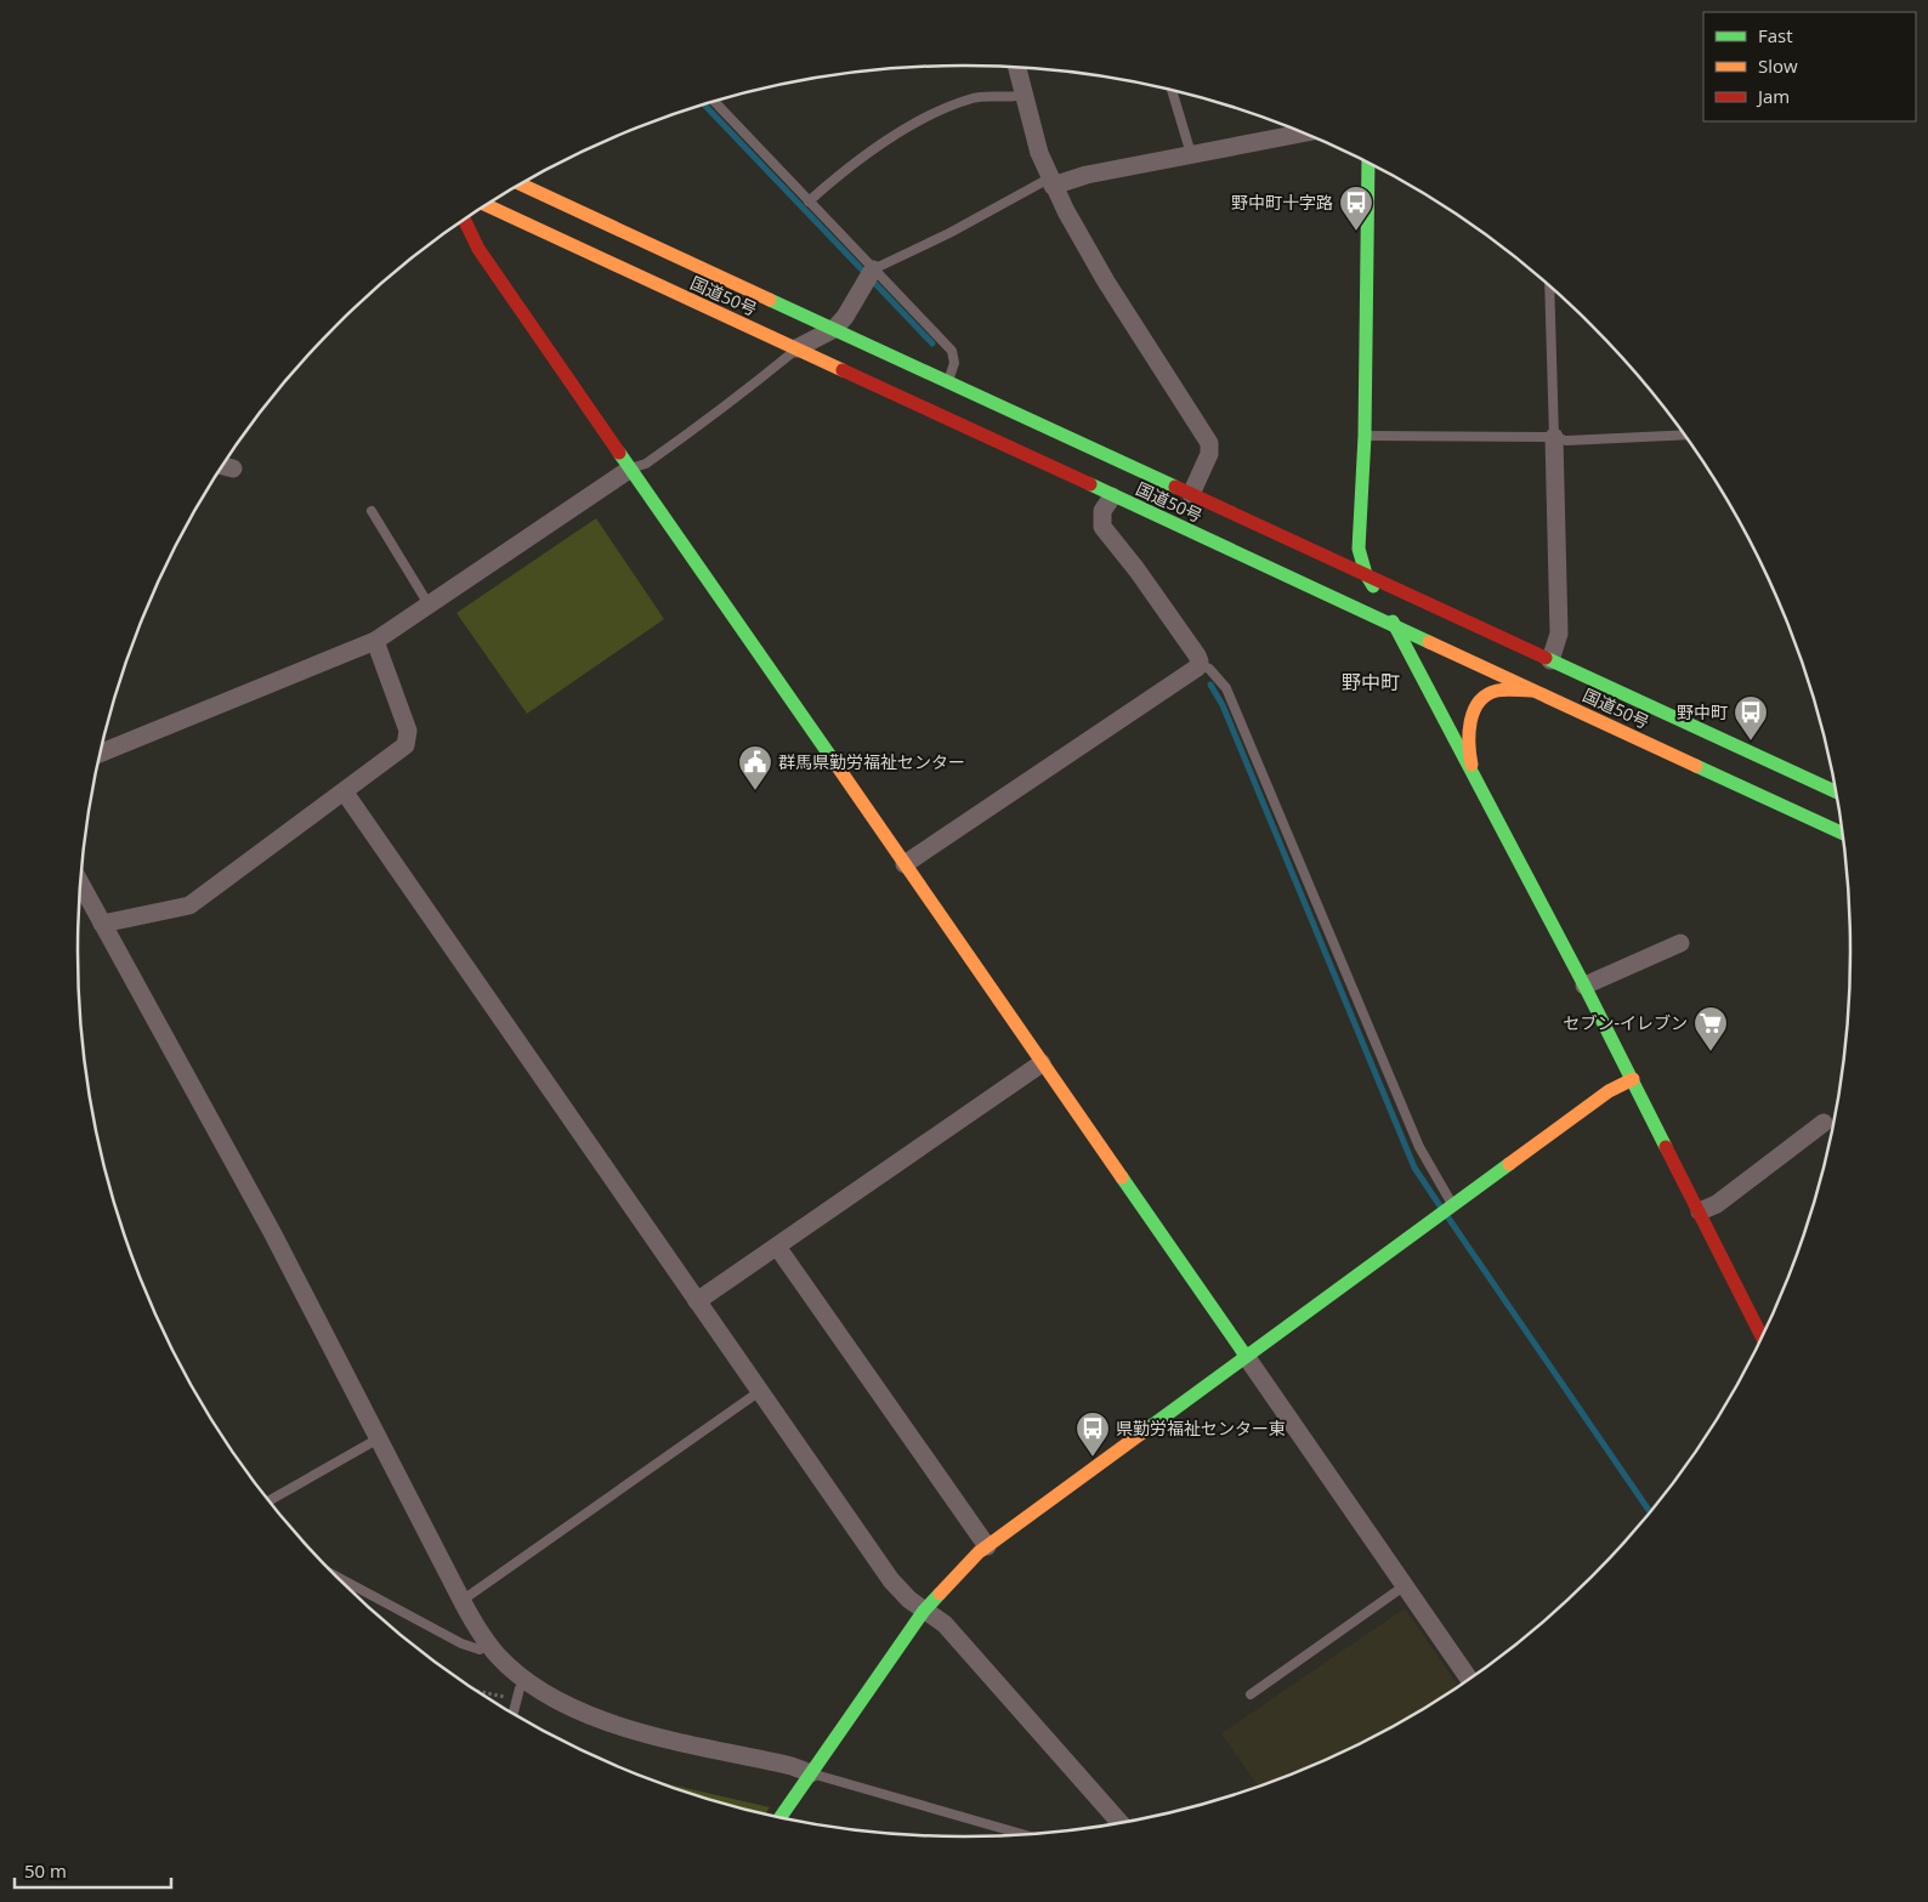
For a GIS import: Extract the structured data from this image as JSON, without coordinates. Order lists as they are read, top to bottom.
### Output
{
  "streets": {
    "main road": ["国道50号"]
  },
  "districts": ["野中町"],
  "places": {
    "bus stop": ["野中町十字路", "野中町", "県勤労福祉センター東"],
    "public building": ["群馬県勤労福祉センター"],
    "supermarket": ["セブン-イレブン"]
  },
  "legend": ["Fast", "Slow", "Jam"],
  "scale_bar": "50 m"
}
